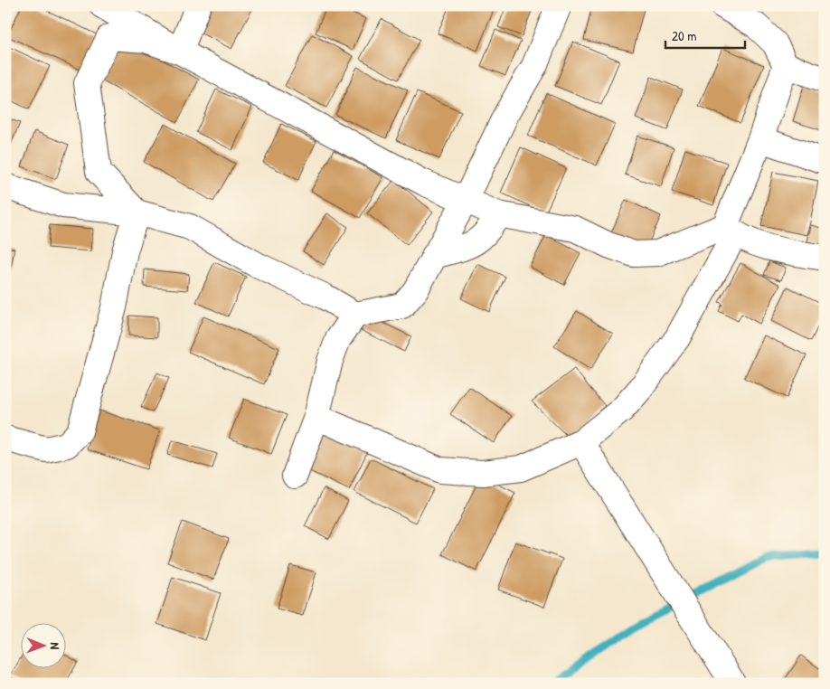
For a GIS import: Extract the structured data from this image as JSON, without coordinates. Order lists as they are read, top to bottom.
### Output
{
  "scale_bar": "20 m",
  "north": "right"
}
